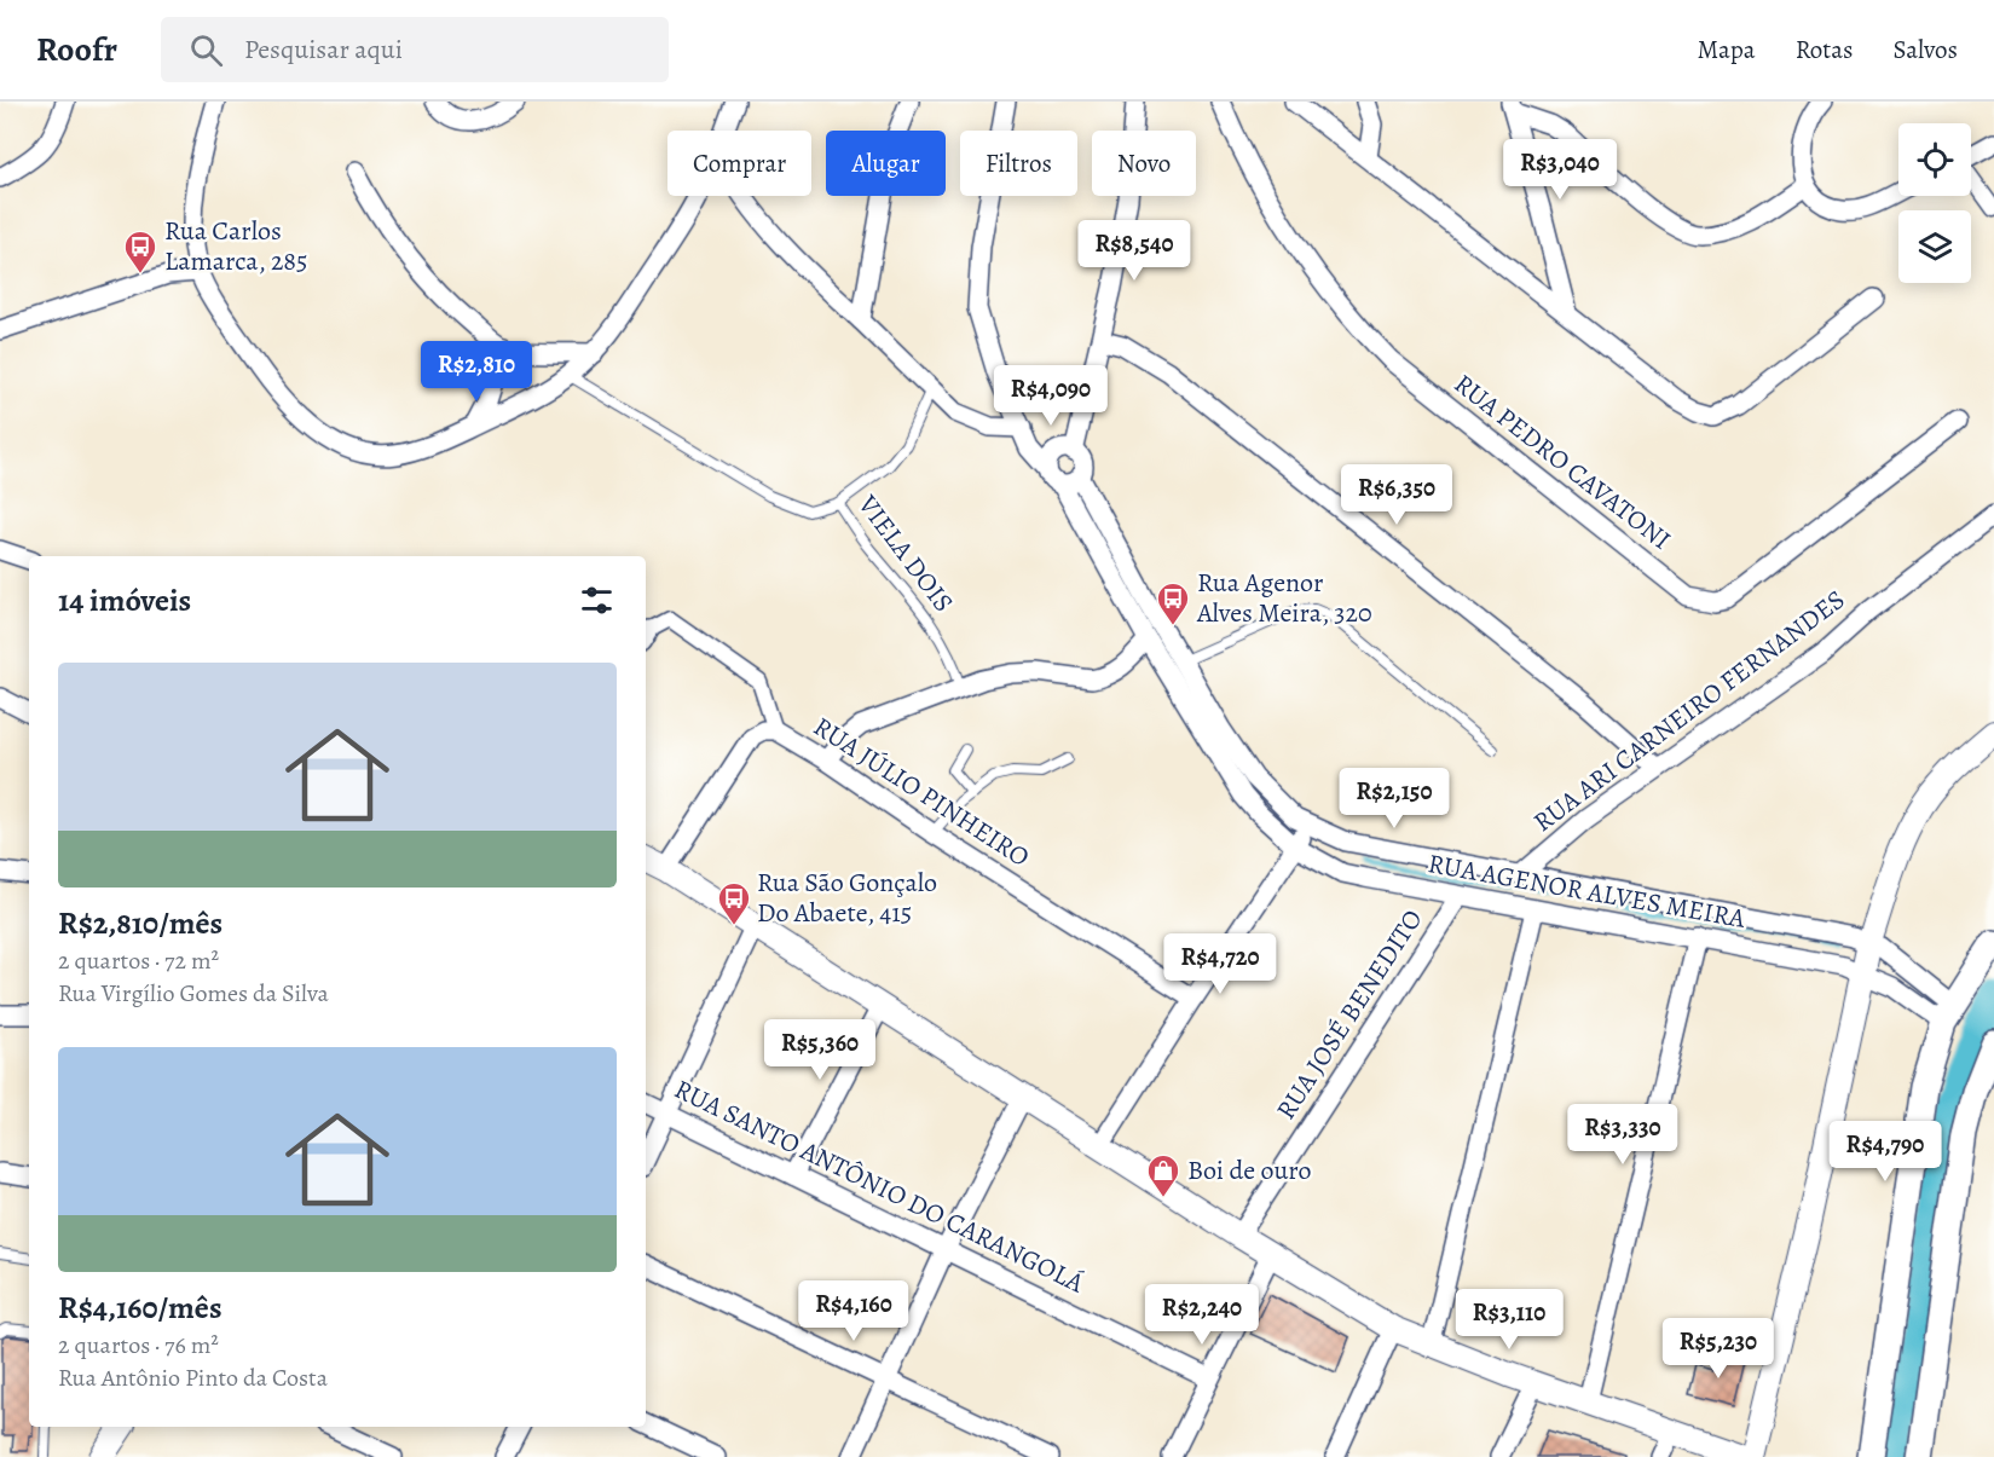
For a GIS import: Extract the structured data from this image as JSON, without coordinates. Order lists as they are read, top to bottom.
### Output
{
  "streets": {
    "street": [
      "RUA PEDRO CAVATONI",
      "RUA ARI CARNEIRO FERNANDES",
      "RUA JÚLIO PINHEIRO",
      "RUA AGENOR ALVES MEIRA",
      "RUA JOSÉ BENEDITO",
      "RUA SANTO ANTÔNIO DO CARANGOLÁ"
    ],
    "lane": ["VIELA DOIS"]
  },
  "crossings": [
    ["RUA ARI CARNEIRO FERNANDES", "RUA AGENOR ALVES MEIRA"],
    ["RUA AGENOR ALVES MEIRA", "RUA JOSÉ BENEDITO"]
  ],
  "places": {
    "bus stop": ["Rua Carlos Lamarca, 285", "Rua Agenor Alves Meira, 320", "Rua São Gonçalo Do Abaete, 415"],
    "shop": ["Boi de ouro"]
  },
  "page": {
    "header": "Roofr",
    "search": "Pesquisar aqui",
    "nav": ["Mapa", "Rotas", "Salvos"],
    "chip": [
      "Comprar",
      "Alugar",
      "Filtros",
      "Novo"
    ],
    "price": [
      "R$3,040",
      "R$8,540",
      "R$2,810",
      "R$4,090",
      "R$6,350",
      "R$2,150",
      "R$4,720",
      "R$5,360",
      "R$3,330",
      "R$4,790",
      "R$4,160",
      "R$2,240",
      "R$3,110",
      "R$5,230"
    ],
    "heading": "14 imóveis",
    "list": [
      {
        "name": "R$2,810/mês",
        "note": "2 quartos · 72 m² · Rua Virgílio Gomes da Silva"
      },
      {
        "name": "R$4,160/mês",
        "note": "2 quartos · 76 m² · Rua Antônio Pinto da Costa"
      }
    ]
  }
}
